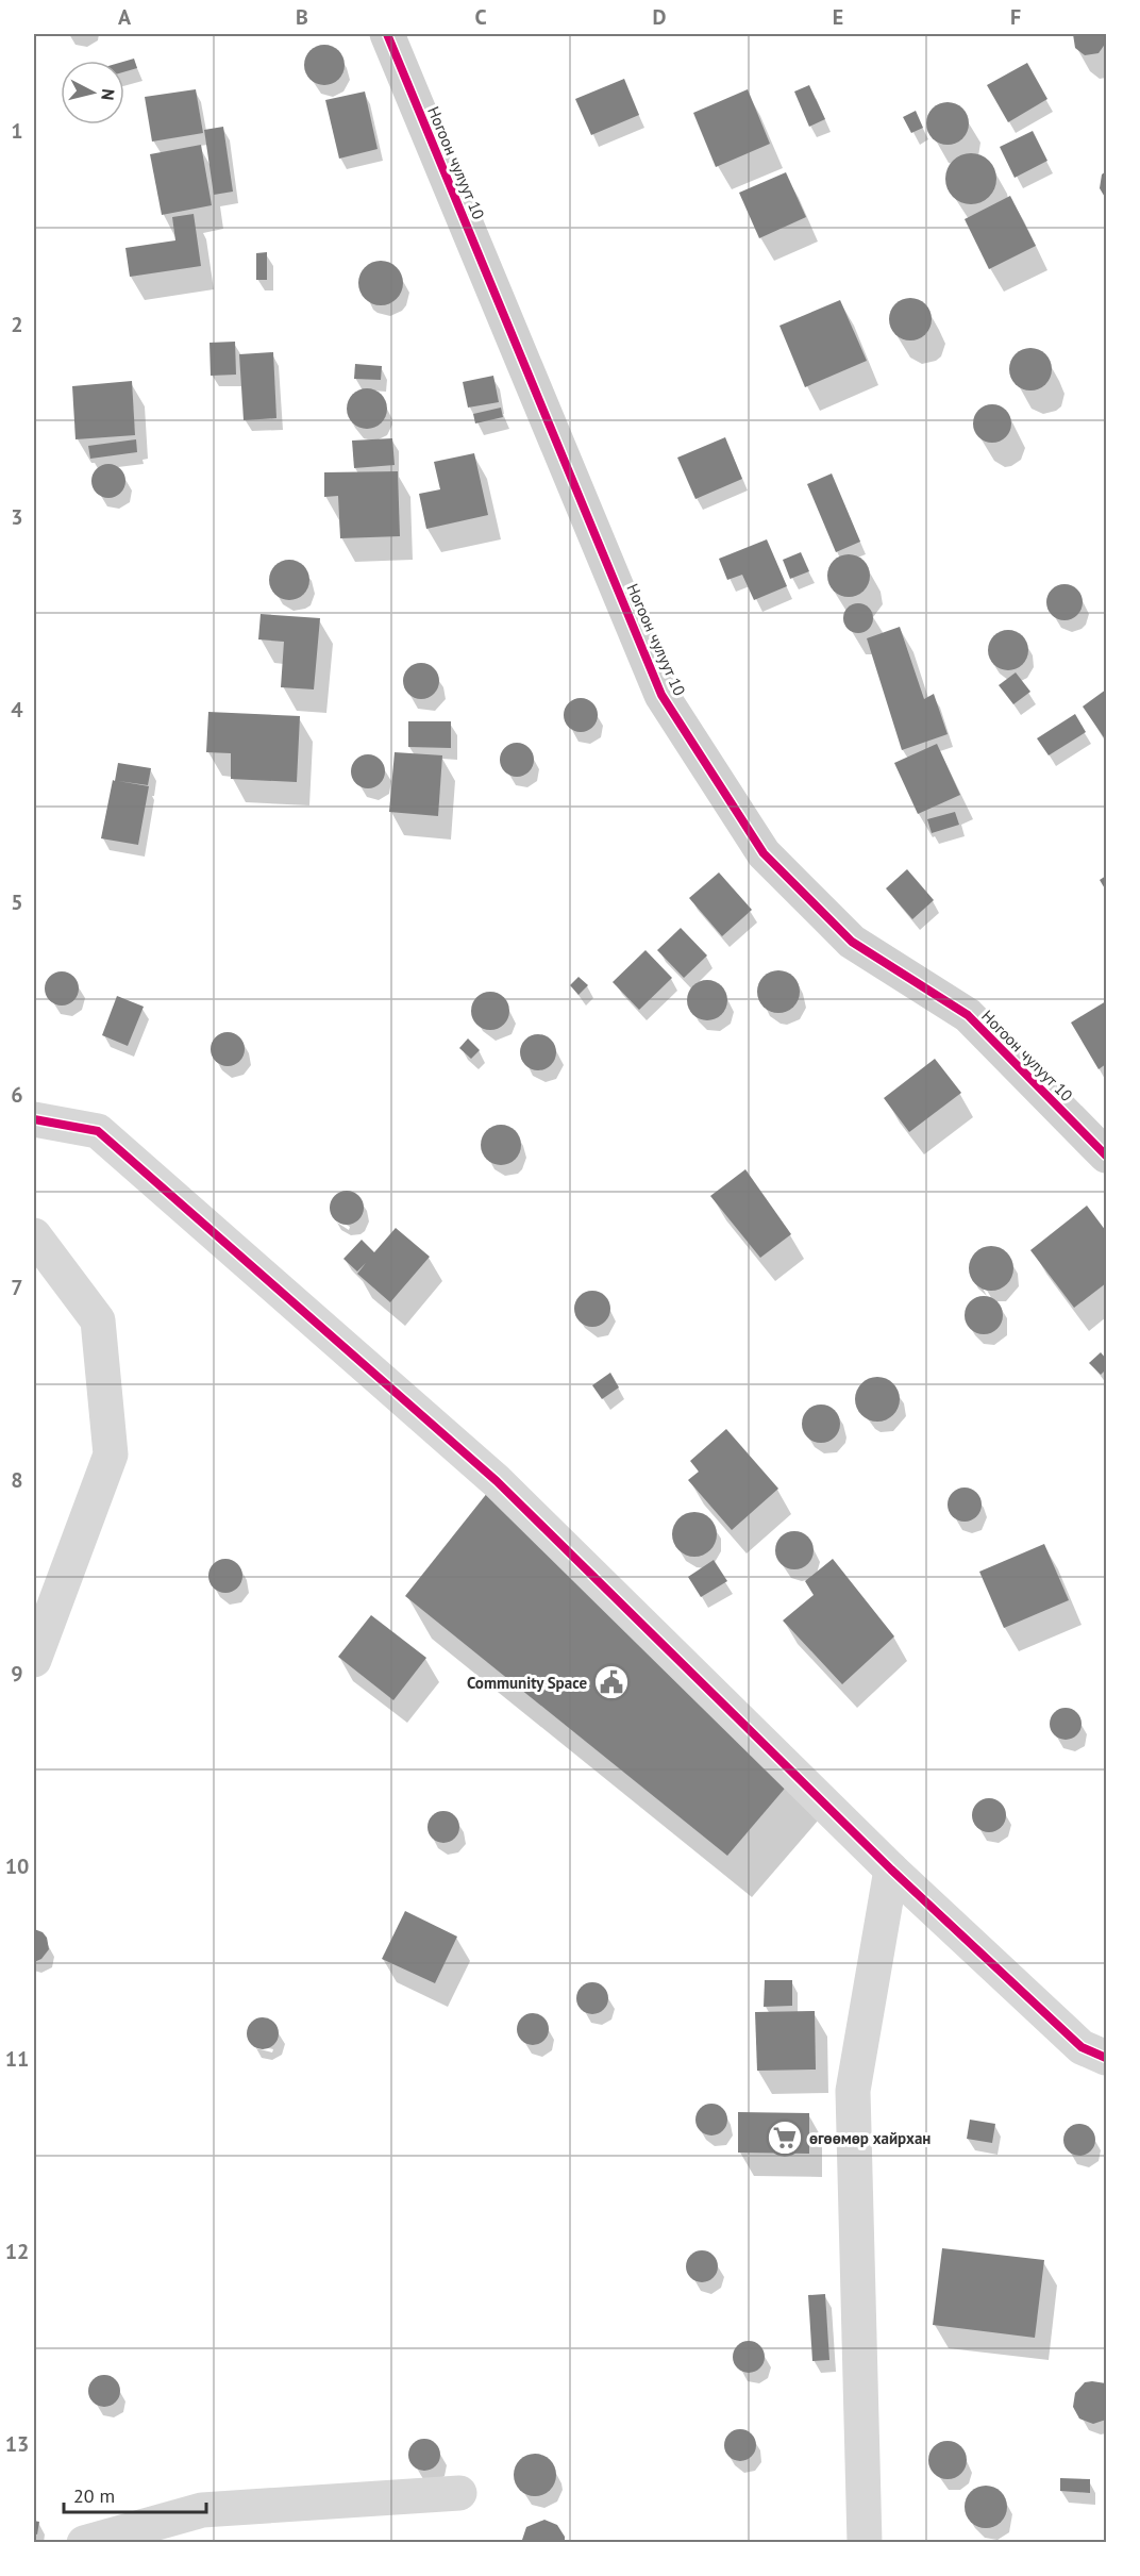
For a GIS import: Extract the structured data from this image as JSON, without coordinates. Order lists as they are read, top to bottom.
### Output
{
  "streets": {
    "street": ["Ногоон чулуут 10"]
  },
  "places": {
    "public building": ["Community Space"],
    "supermarket": ["өгөөмөр хайрхан"]
  },
  "scale_bar": "20 m",
  "north": "right",
  "grid": {
    "columns": [
      "A",
      "B",
      "C",
      "D",
      "E",
      "F"
    ],
    "rows": [
      "1",
      "2",
      "3",
      "4",
      "5",
      "6",
      "7",
      "8",
      "9",
      "10",
      "11",
      "12",
      "13"
    ]
  }
}
